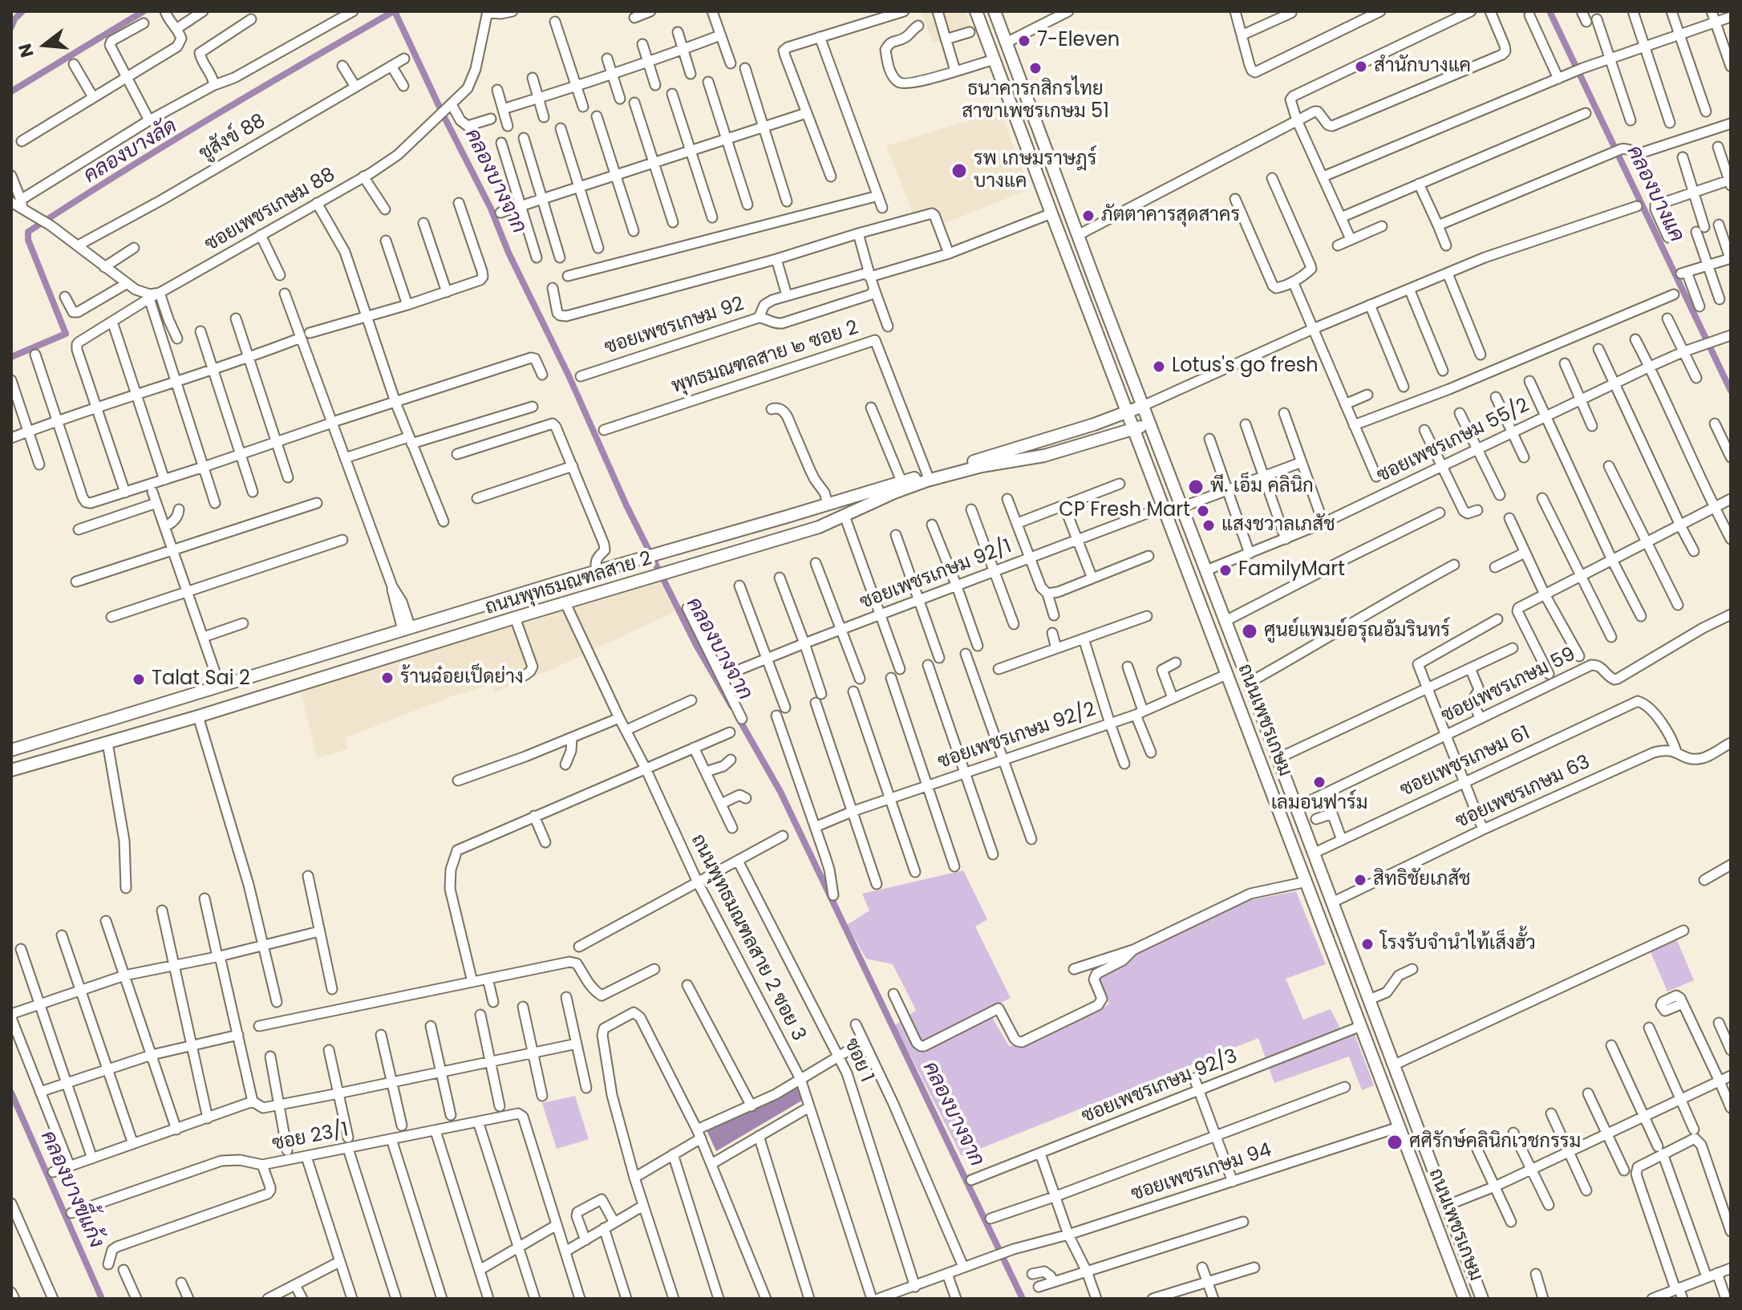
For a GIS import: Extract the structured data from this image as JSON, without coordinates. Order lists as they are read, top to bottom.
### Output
{
  "streets": {
    "main road": ["ถนนพุทธมณฑลสาย 2", "ถนนเพชรเกษม"],
    "street": [
      "ชูสังข์ 88",
      "ซอยเพชรเกษม 88",
      "ซอยเพชรเกษม 92",
      "พุทธมณฑลสาย ๒ ซอย 2",
      "ซอยเพชรเกษม 55/2",
      "ซอยเพชรเกษม 92/1",
      "ซอยเพชรเกษม 59",
      "ซอยเพชรเกษม 92/2",
      "ซอยเพชรเกษม 61",
      "ซอยเพชรเกษม 63",
      "ถนนพุทธมณฑลสาย 2 ซอย 3",
      "ซอย 1",
      "ซอยเพชรเกษม 92/3",
      "ซอย 23/1",
      "ซอยเพชรเกษม 94"
    ]
  },
  "crossings": [
    ["พุทธมณฑลสาย ๒ ซอย 2", "ถนนพุทธมณฑลสาย 2"],
    ["ซอยเพชรเกษม 55/2", "ถนนเพชรเกษม"],
    ["ซอยเพชรเกษม 92/1", "ถนนเพชรเกษม"],
    ["ถนนพุทธมณฑลสาย 2", "ถนนเพชรเกษม"],
    ["ถนนพุทธมณฑลสาย 2", "ถนนพุทธมณฑลสาย 2 ซอย 3"],
    ["ซอยเพชรเกษม 59", "ถนนเพชรเกษม"],
    ["ถนนเพชรเกษม", "ซอยเพชรเกษม 92/2"],
    ["ถนนเพชรเกษม", "ซอยเพชรเกษม 61"],
    ["ถนนเพชรเกษม", "ซอยเพชรเกษม 63"],
    ["ถนนเพชรเกษม", "ซอยเพชรเกษม 92/3"],
    ["ถนนเพชรเกษม", "ซอยเพชรเกษม 94"],
    ["ซอยเพชรเกษม 61", "ซอยเพชรเกษม 63"],
    ["ซอย 1", "ซอยเพชรเกษม 94"]
  ],
  "water": [
    "คลองบางลัด",
    "คลองบางจาก",
    "คลองบางแค",
    "คลองบางขี้แก้ง"
  ],
  "places": [
    "7-Eleven",
    "สำนักบางแค",
    "ธนาคารกสิกรไทย สาขาเพชรเกษม 51",
    "รพ เกษมราษฎร์ บางแค",
    "ภัตตาคารสุดสาคร",
    "Lotus's go fresh",
    "พี. เอ็ม คลินิก",
    "CP Fresh Mart",
    "แสงชวาลเภสัช",
    "FamilyMart",
    "ศูนย์แพมย์อรุณอัมรินทร์",
    "ร้านฉ๋อยเป็ดย่าง",
    "Talat Sai 2",
    "เลมอนฟาร์ม",
    "สิทธิชัยเภสัช",
    "โรงรับจำนำไท้เส็งฮั้ว",
    "ศศิรักษ์คลินิกเวชกรรม"
  ],
  "north": "left"
}
